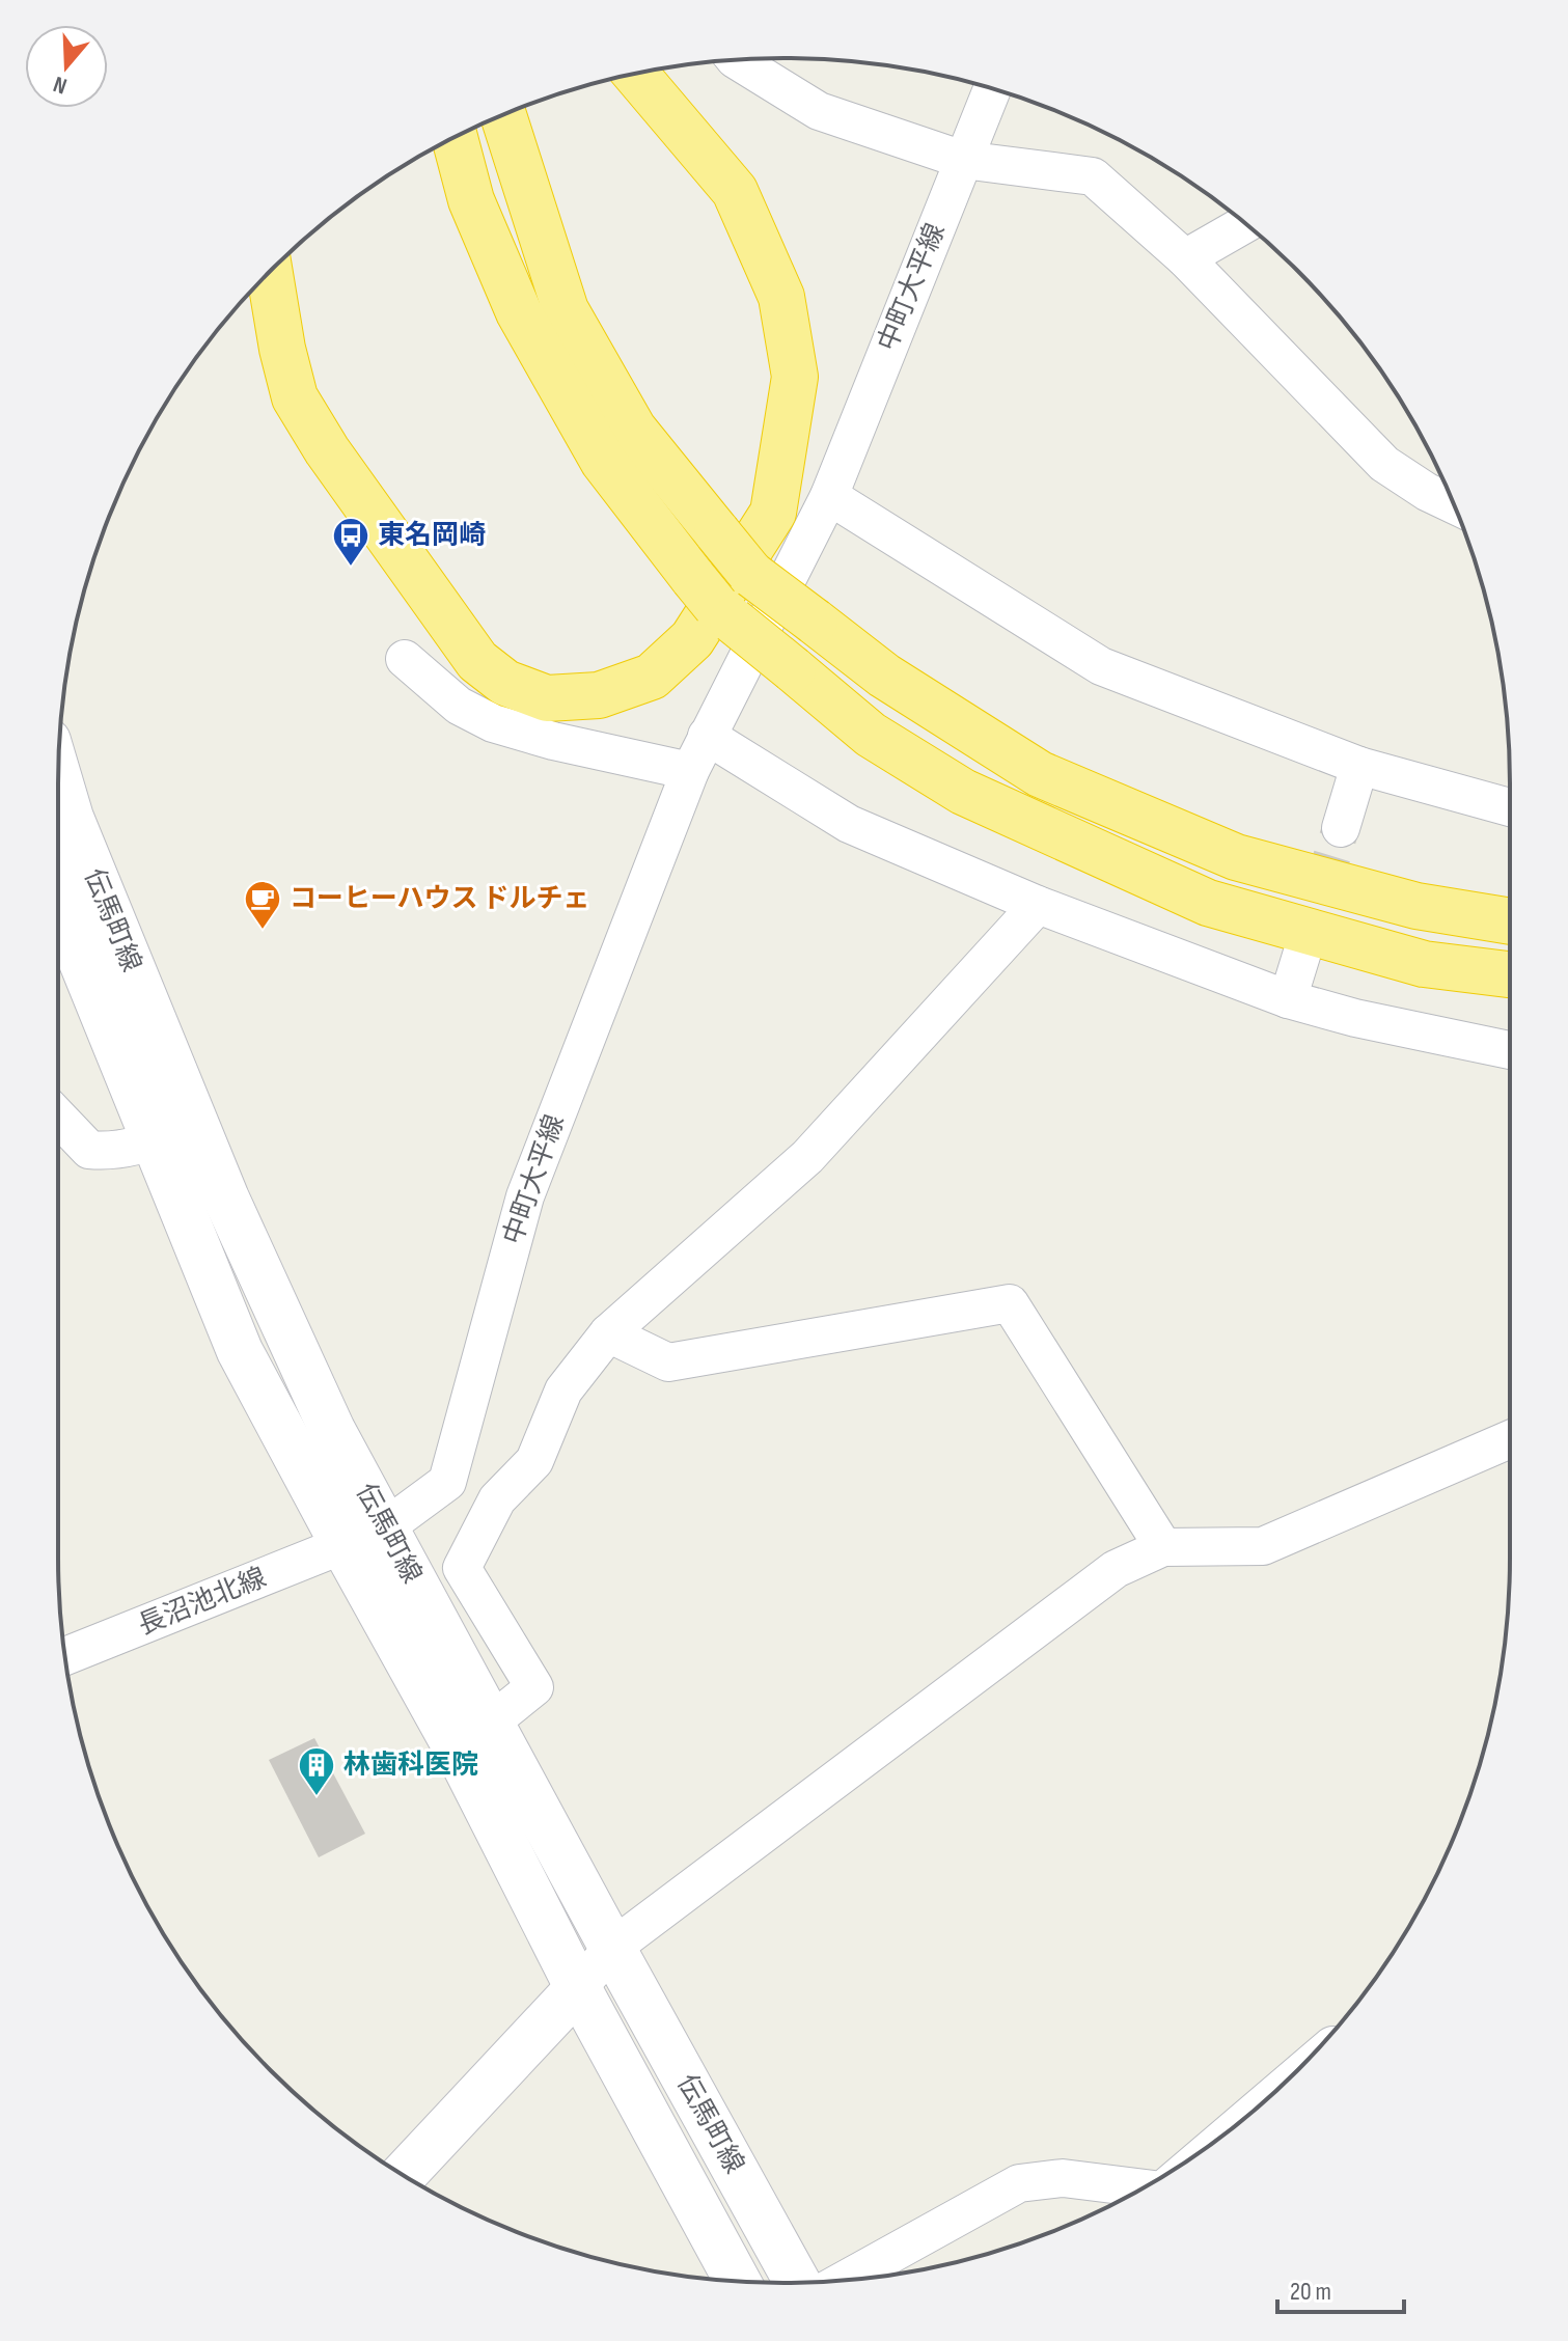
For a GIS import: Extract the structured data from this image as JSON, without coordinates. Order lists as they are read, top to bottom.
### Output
{
  "streets": {
    "street": ["中町大平線", "伝馬町線", "長沼池北線"]
  },
  "crossings": [
    ["中町大平線", "伝馬町線"],
    ["中町大平線", "長沼池北線"],
    ["伝馬町線", "長沼池北線"]
  ],
  "places": {
    "bus stop": ["東名岡崎"],
    "cafe": ["コーヒーハウス ドルチェ"],
    "building": ["林歯科医院"]
  },
  "scale_bar": "20 m",
  "north": "bottom"
}
